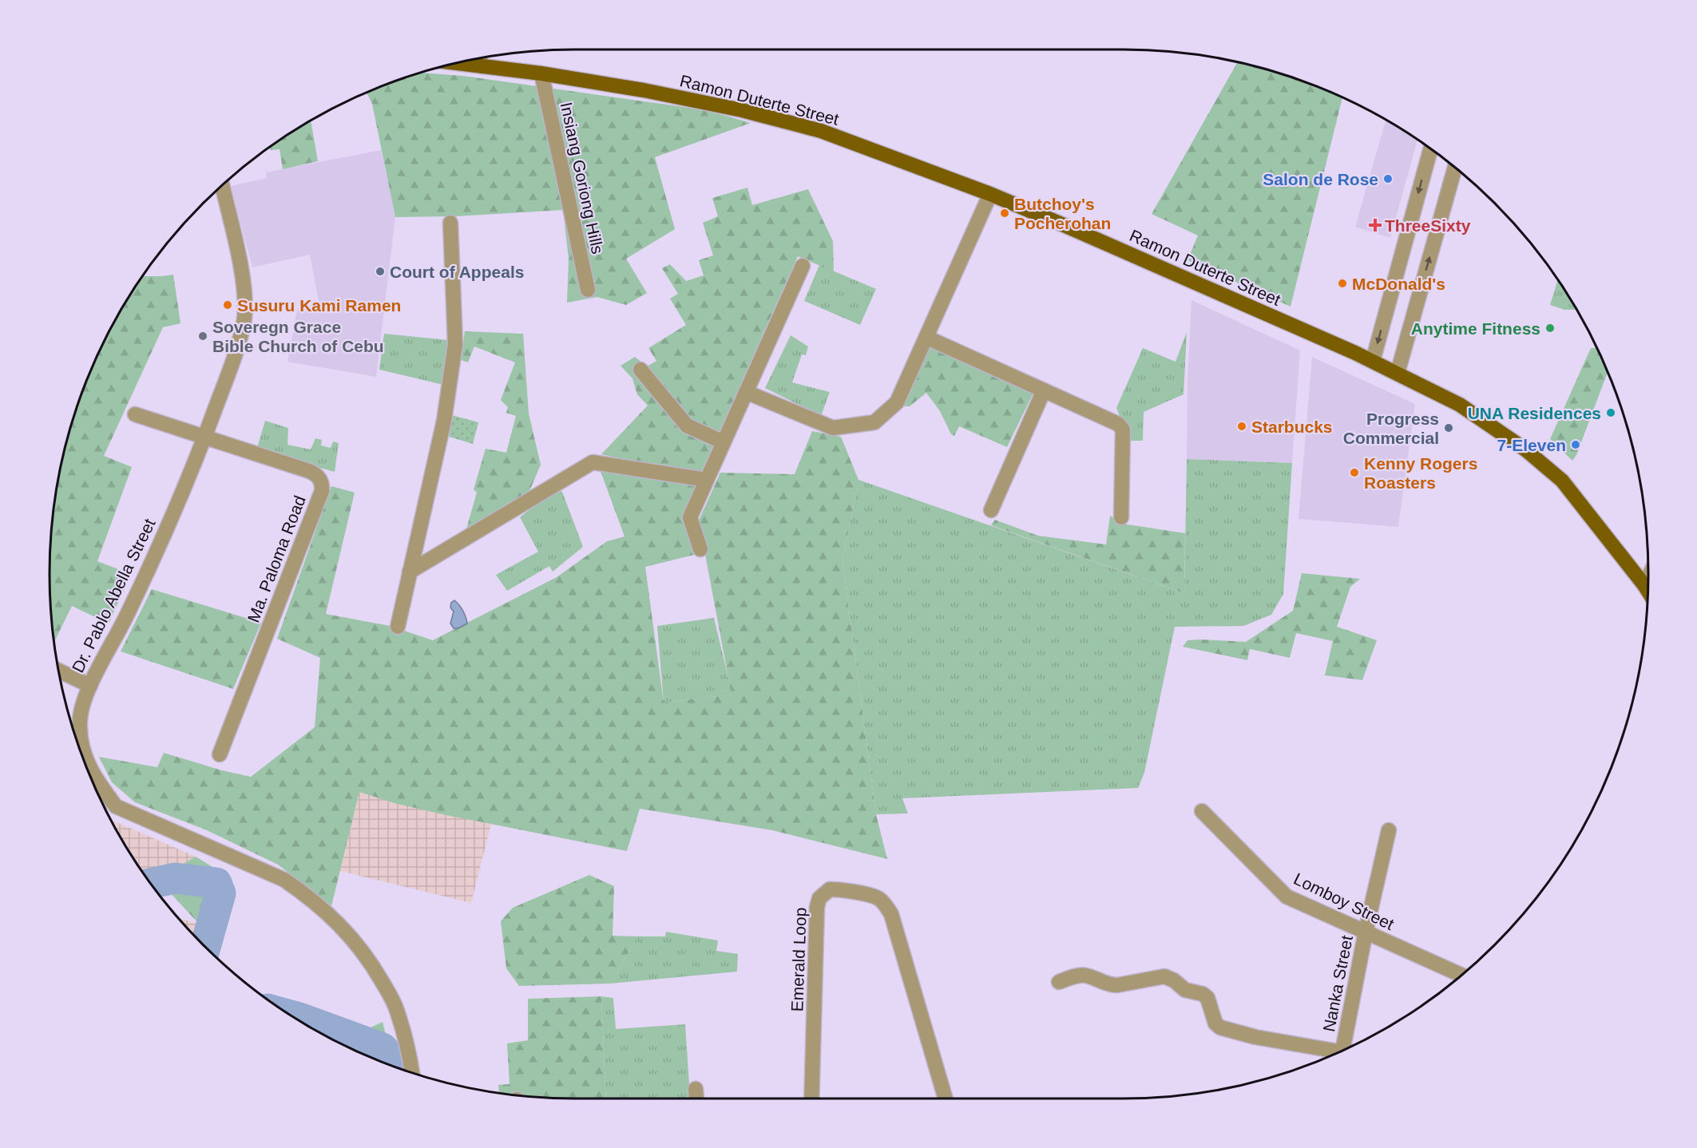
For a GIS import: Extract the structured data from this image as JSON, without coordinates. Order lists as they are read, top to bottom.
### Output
{
  "streets": {
    "main road": ["Ramon Duterte Street"],
    "street": [
      "Insiang Goriong Hills",
      "Ma. Paloma Road",
      "Dr. Pablo Abella Street",
      "Lomboy Street",
      "Emerald Loop",
      "Nanka Street"
    ]
  },
  "crossings": [
    ["Ramon Duterte Street", "Insiang Goriong Hills"],
    ["Ma. Paloma Road", "Dr. Pablo Abella Street"],
    ["Lomboy Street", "Nanka Street"]
  ],
  "places": {
    "other": [
      "Salon de Rose",
      "Butchoy's Pocherohan",
      "Court of Appeals",
      "McDonald's",
      "Susuru Kami Ramen",
      "Anytime Fitness",
      "Soveregn Grace Bible Church of Cebu",
      "UNA Residences",
      "Starbucks",
      "Progress Commercial",
      "7-Eleven",
      "Kenny Rogers Roasters"
    ],
    "health": ["ThreeSixty"]
  }
}
